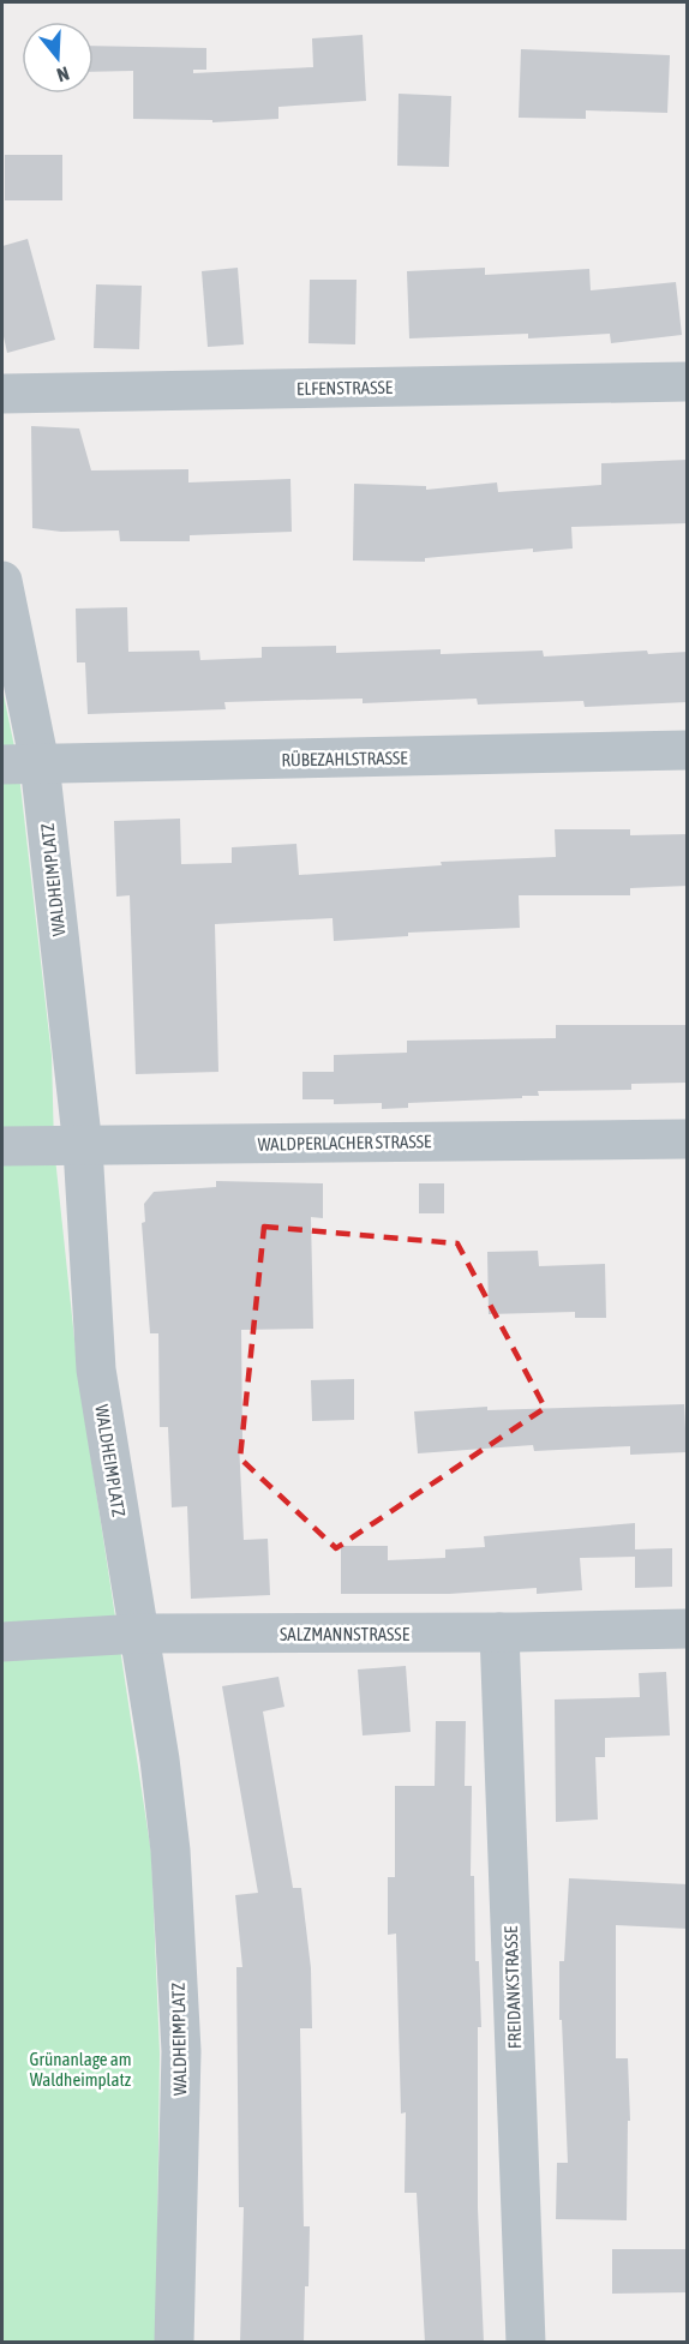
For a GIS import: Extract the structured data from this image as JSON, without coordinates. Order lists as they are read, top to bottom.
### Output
{
  "streets": {
    "street": [
      "ELFENSTRASSE",
      "RÜBEZAHLSTRASSE",
      "WALDHEIMPLATZ",
      "WALDPERLACHER STRASSE",
      "SALZMANNSTRASSE",
      "FREIDANKSTRASSE"
    ]
  },
  "crossings": [
    ["RÜBEZAHLSTRASSE", "WALDHEIMPLATZ"],
    ["WALDHEIMPLATZ", "WALDPERLACHER STRASSE"],
    ["WALDHEIMPLATZ", "SALZMANNSTRASSE"],
    ["SALZMANNSTRASSE", "FREIDANKSTRASSE"]
  ],
  "parks": ["Grünanlage am Waldheimplatz"],
  "north": "bottom"
}
